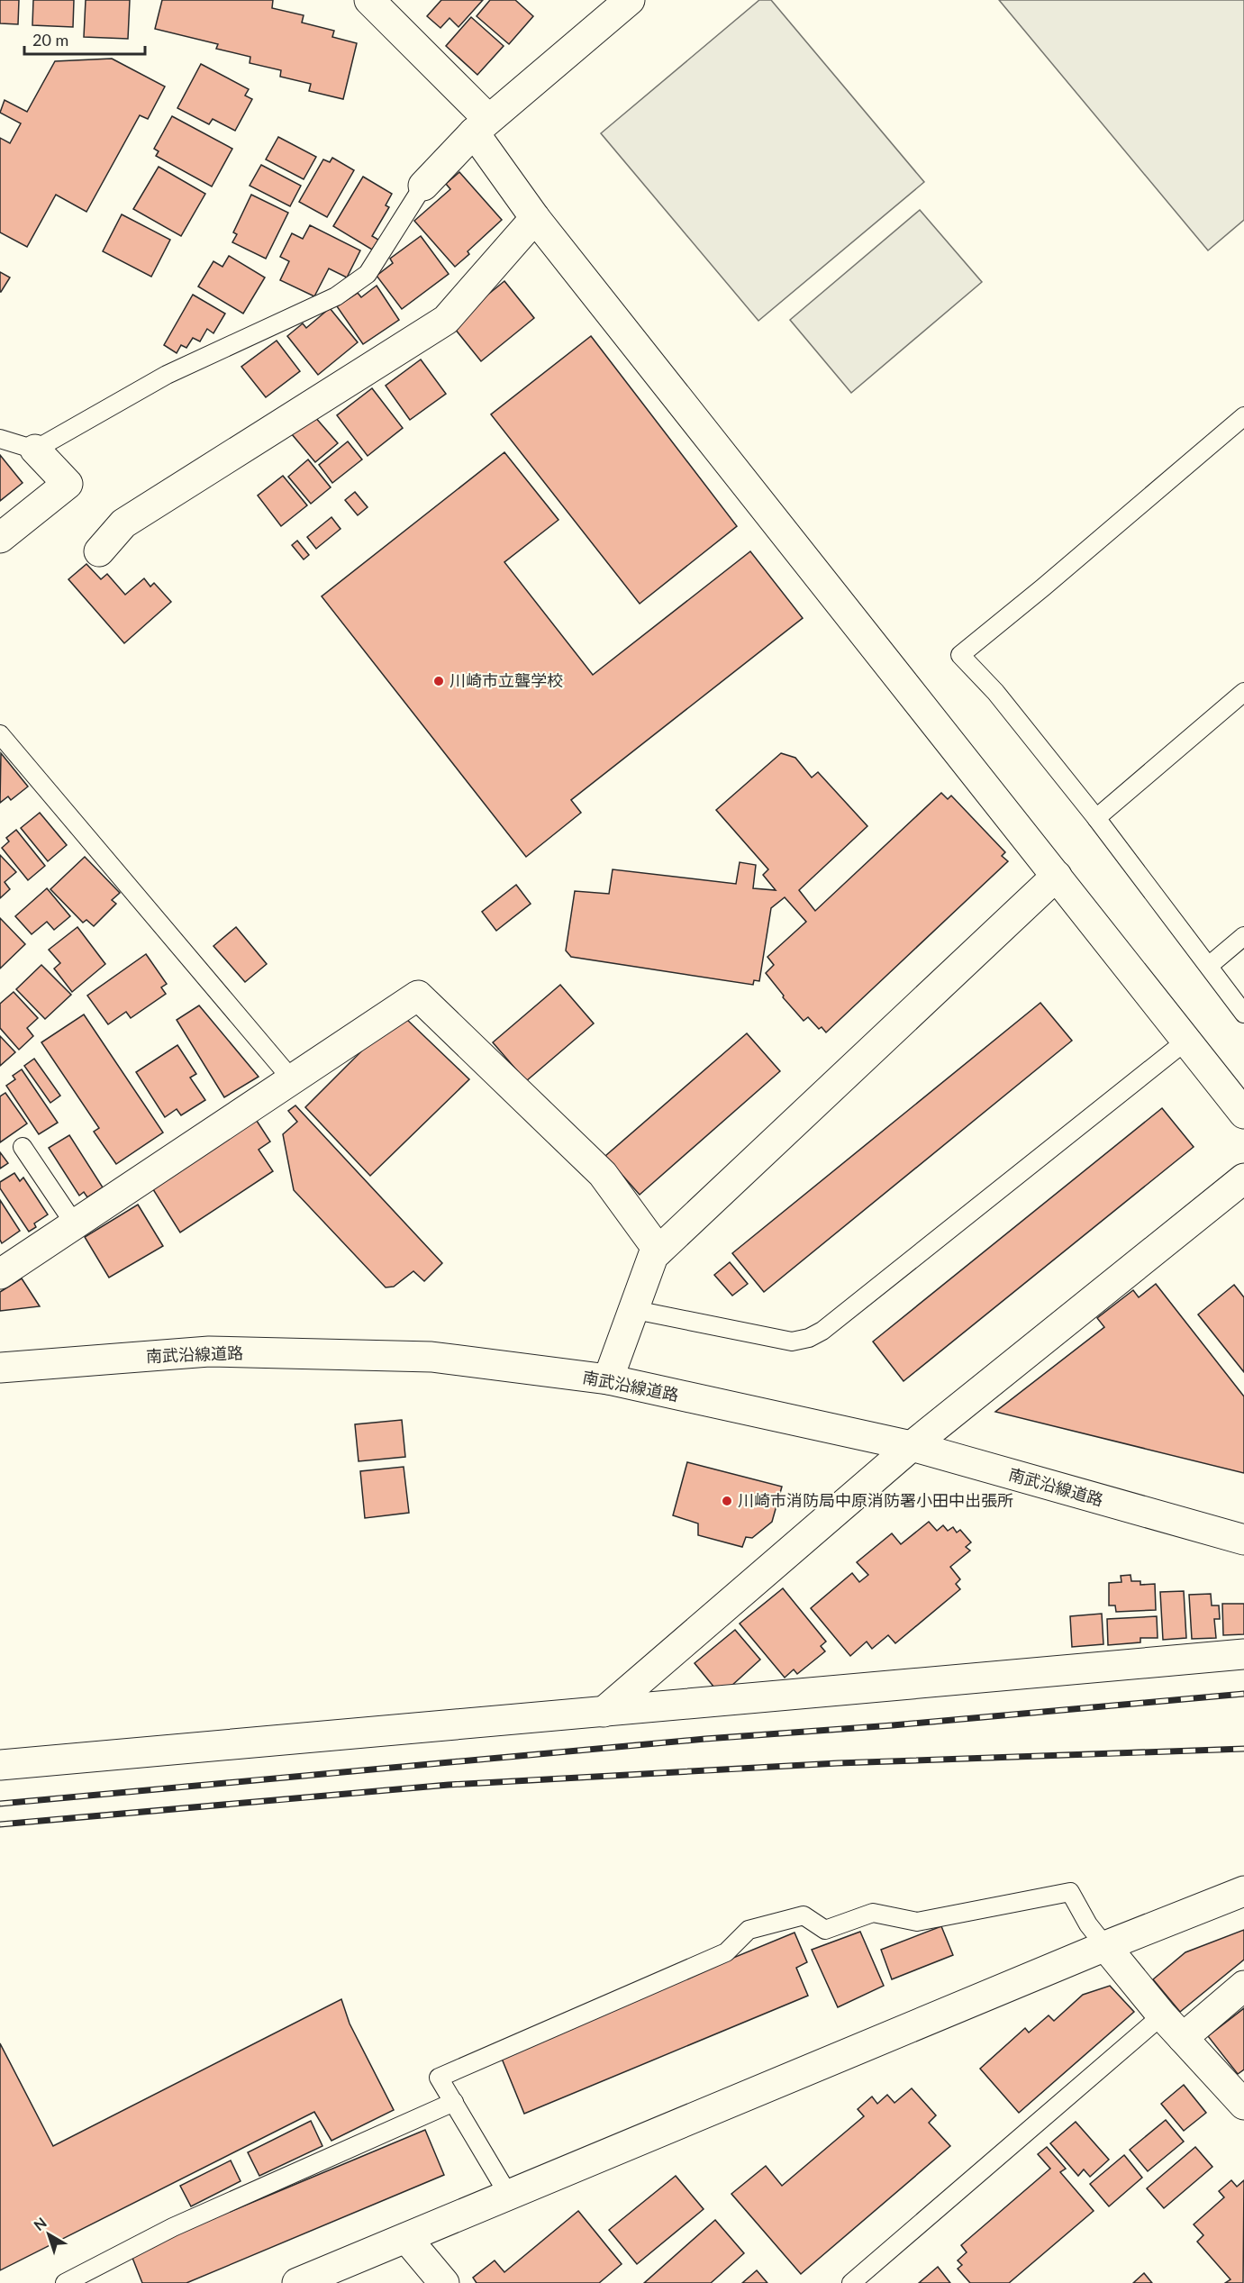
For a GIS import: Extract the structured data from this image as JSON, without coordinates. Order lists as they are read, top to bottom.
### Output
{
  "streets": {
    "street": ["南武沿線道路"]
  },
  "places": ["川崎市立聾学校", "川崎市消防局中原消防署小田中出張所"],
  "scale_bar": "20 m",
  "north": "top left"
}
